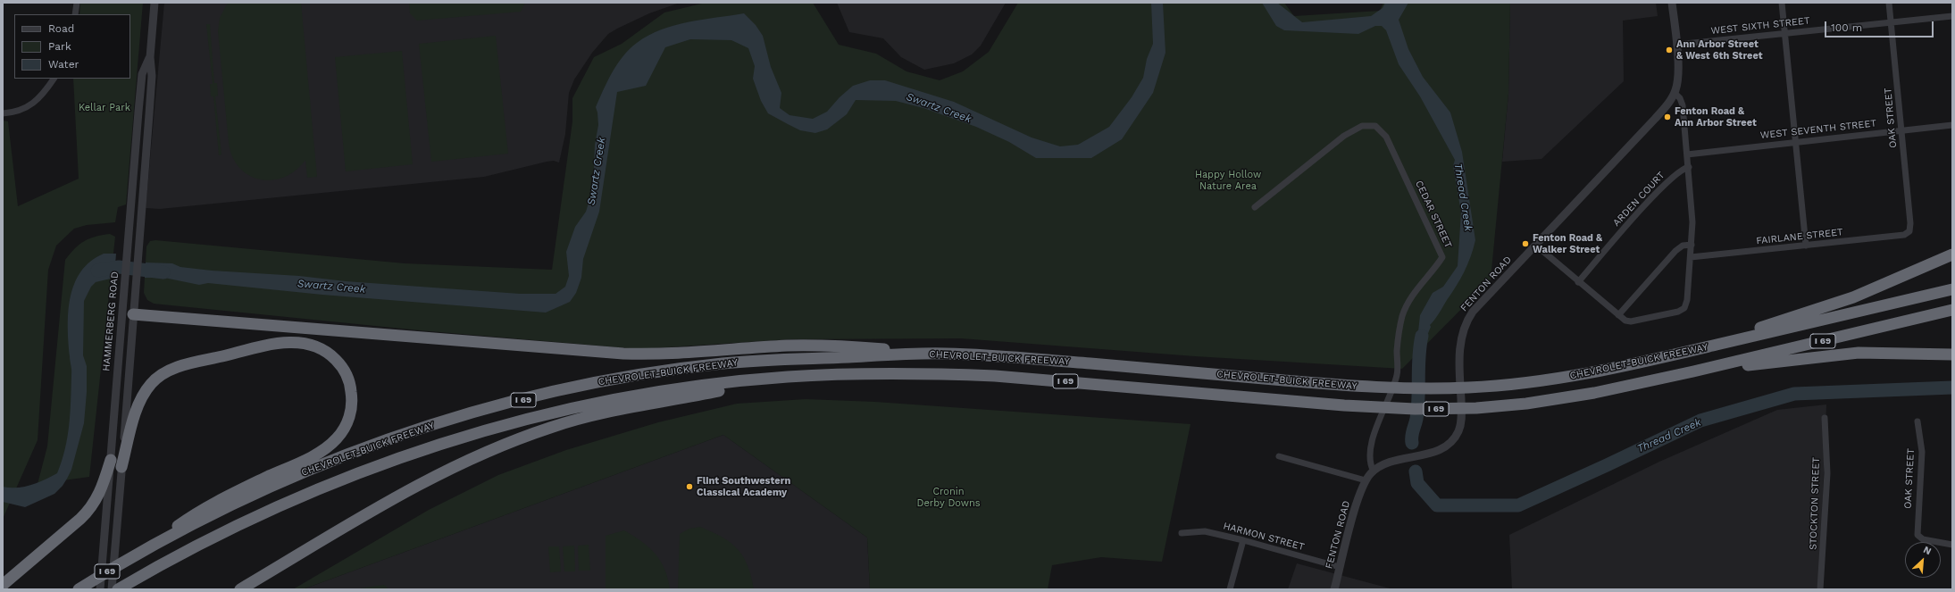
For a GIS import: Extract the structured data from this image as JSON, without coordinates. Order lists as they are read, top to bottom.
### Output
{
  "streets": {
    "highway": ["I 69", "CHEVROLET-BUICK FREEWAY"],
    "street": [
      "WEST SIXTH STREET",
      "OAK STREET",
      "WEST SEVENTH STREET",
      "ARDEN COURT",
      "CEDAR STREET",
      "FAIRLANE STREET",
      "FENTON ROAD",
      "HAMMERBERG ROAD",
      "STOCKTON STREET",
      "HARMON STREET"
    ]
  },
  "crossings": [
    ["WEST SIXTH STREET", "OAK STREET"],
    ["OAK STREET", "WEST SEVENTH STREET"],
    ["OAK STREET", "FAIRLANE STREET"],
    ["CEDAR STREET", "FENTON ROAD"],
    ["FENTON ROAD", "HARMON STREET"]
  ],
  "water": ["Swartz Creek", "Thread Creek"],
  "parks": ["Kellar Park", "Happy Hollow Nature Area", "Cronin Derby Downs"],
  "places": [
    "Ann Arbor Street & West 6th Street",
    "Fenton Road & Ann Arbor Street",
    "Fenton Road & Walker Street",
    "Flint Southwestern Classical Academy"
  ],
  "legend": ["Road", "Park", "Water"],
  "scale_bar": "100 m",
  "north": "top right"
}
